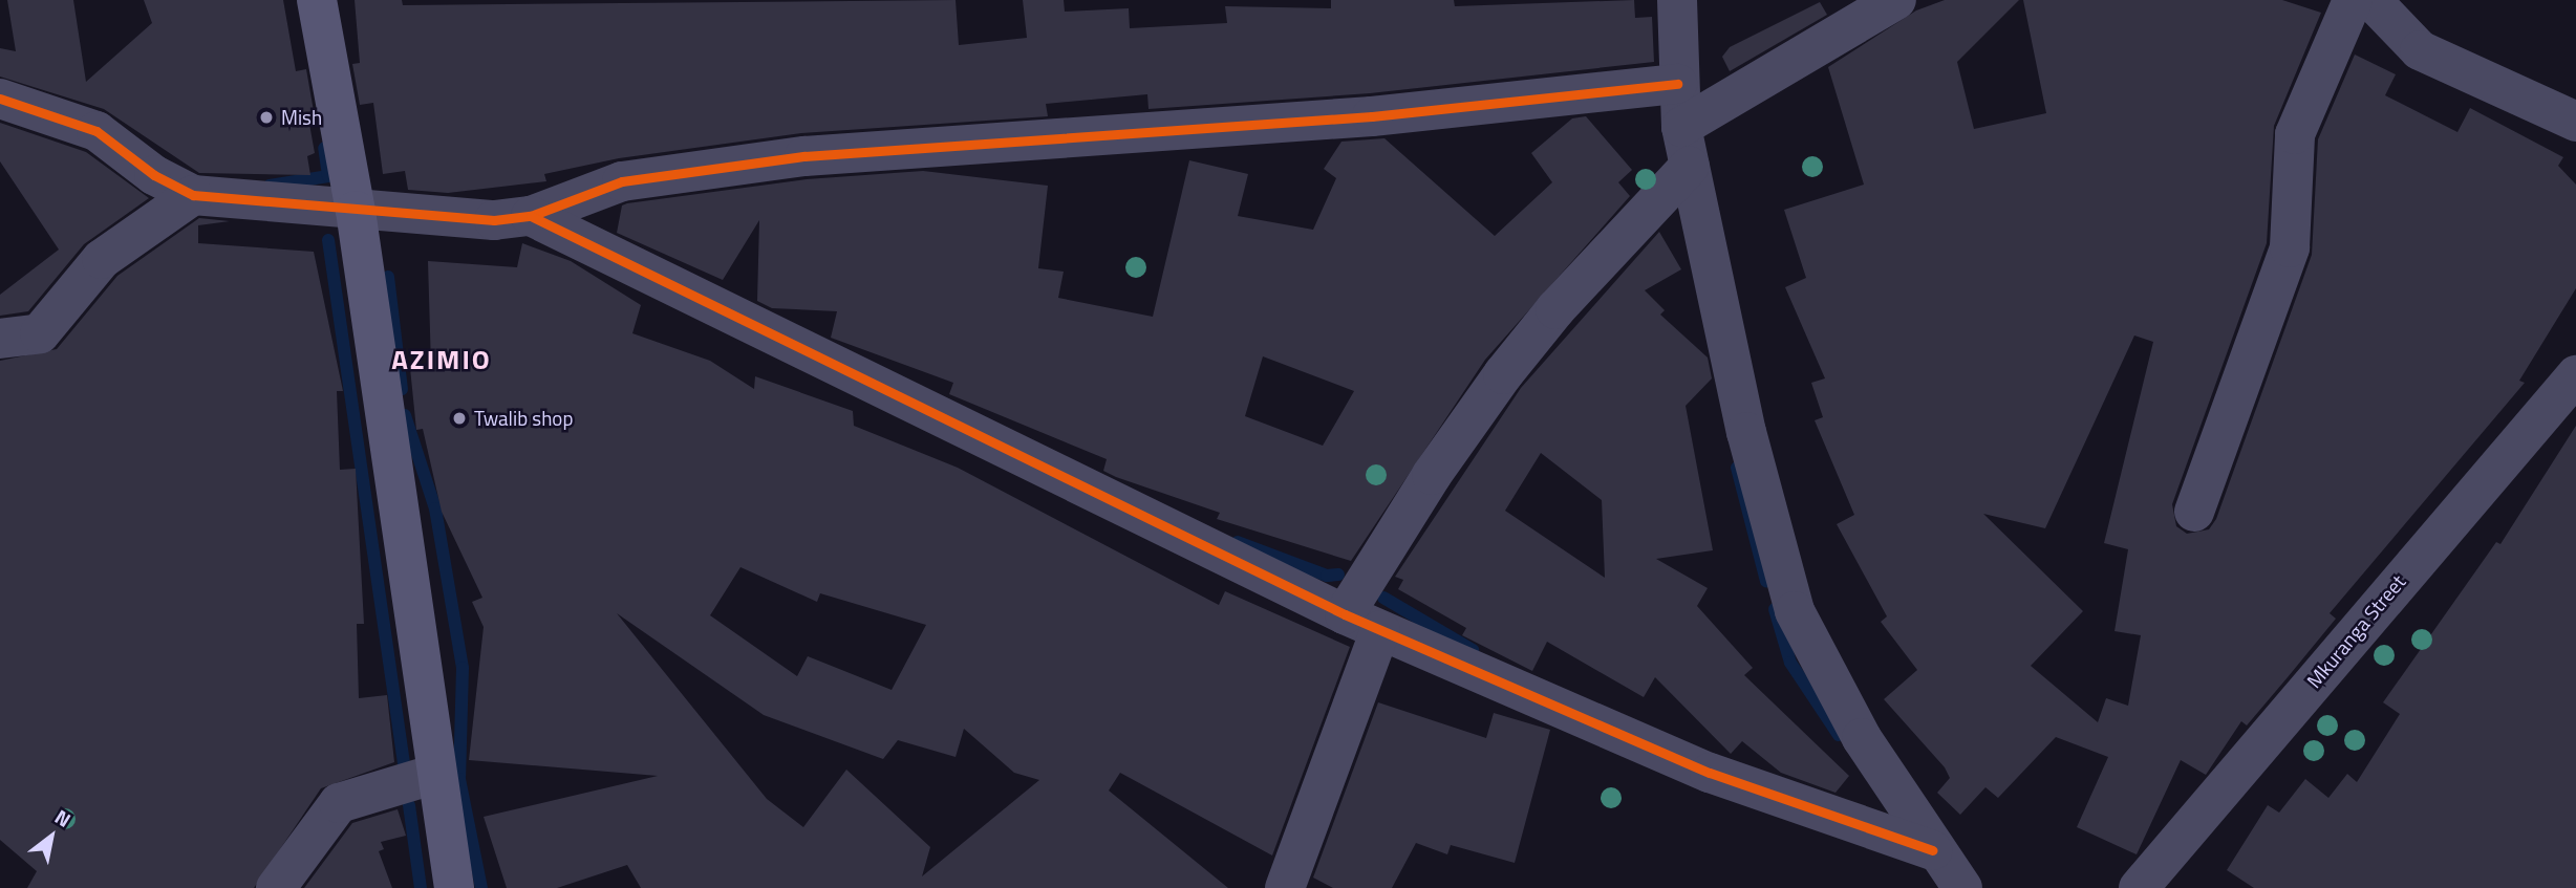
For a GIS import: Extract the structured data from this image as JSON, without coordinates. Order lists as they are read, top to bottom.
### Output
{
  "streets": {
    "street": ["Mkuranga Street"]
  },
  "districts": ["AZIMIO"],
  "places": ["Mish", "Twalib shop"],
  "north": "top right"
}
